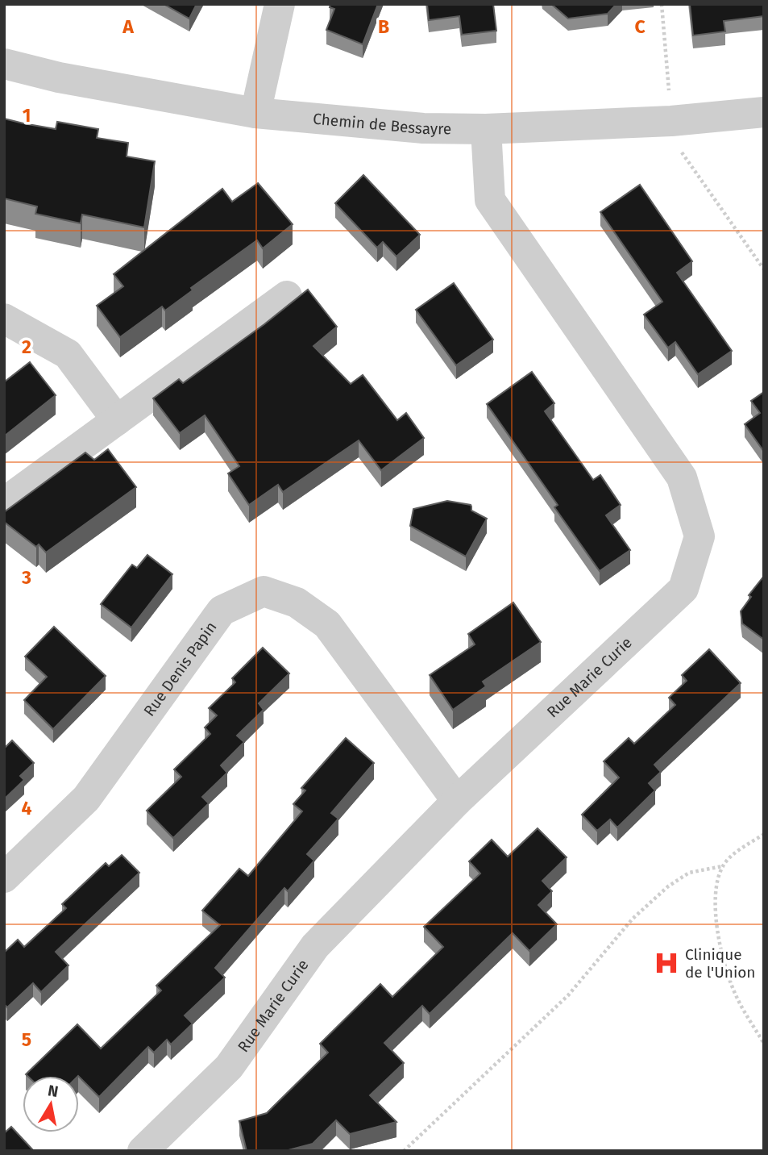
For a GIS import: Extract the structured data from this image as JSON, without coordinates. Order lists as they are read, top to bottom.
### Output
{
  "streets": {
    "street": ["Chemin de Bessayre", "Rue Denis Papin", "Rue Marie Curie"]
  },
  "crossings": [
    ["Chemin de Bessayre", "Rue Marie Curie"],
    ["Rue Denis Papin", "Rue Marie Curie"]
  ],
  "places": {
    "hospital": ["Clinique de l'Union"]
  },
  "north": "top",
  "grid": {
    "columns": ["A", "B", "C"],
    "rows": [
      "1",
      "2",
      "3",
      "4",
      "5"
    ]
  }
}
